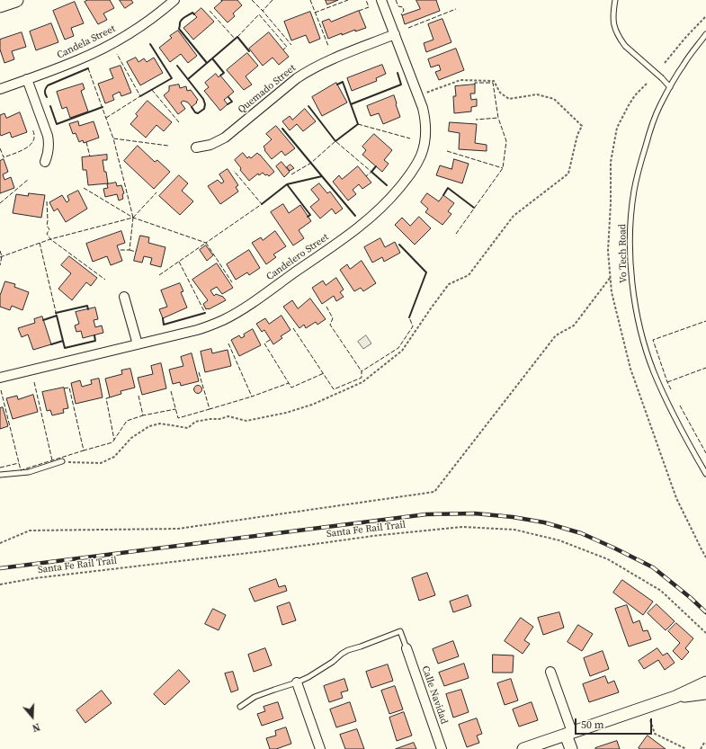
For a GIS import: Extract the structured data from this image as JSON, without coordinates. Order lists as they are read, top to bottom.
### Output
{
  "streets": {
    "street": [
      "Candela Street",
      "Quemado Street",
      "Candelero Street",
      "Calle Navidad"
    ],
    "lane": ["Vo Tech Road"],
    "path": ["Santa Fe Rail Trail"]
  },
  "crossings": [
    ["Quemado Street", "Candelero Street"]
  ],
  "scale_bar": "50 m",
  "north": "bottom"
}
